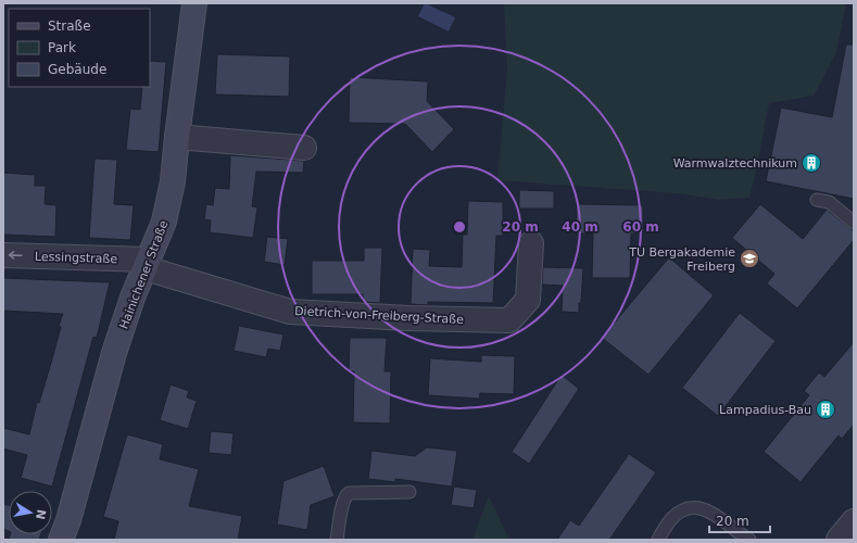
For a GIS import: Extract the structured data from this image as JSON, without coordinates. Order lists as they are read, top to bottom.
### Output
{
  "streets": {
    "main road": ["Hainichener Straße"],
    "street": ["Lessingstraße", "Dietrich-von-Freiberg-Straße"]
  },
  "crossings": [
    ["Lessingstraße", "Hainichener Straße"],
    ["Lessingstraße", "Dietrich-von-Freiberg-Straße"],
    ["Hainichener Straße", "Dietrich-von-Freiberg-Straße"]
  ],
  "one_way": ["Lessingstraße"],
  "places": {
    "building": ["Warmwalztechnikum", "Lampadius-Bau"],
    "school or university": ["TU Bergakademie Freiberg"]
  },
  "legend": ["Straße", "Park", "Gebäude"],
  "scale_bar": "20 m",
  "north": "right",
  "rings": ["20 m", "40 m", "60 m"]
}
